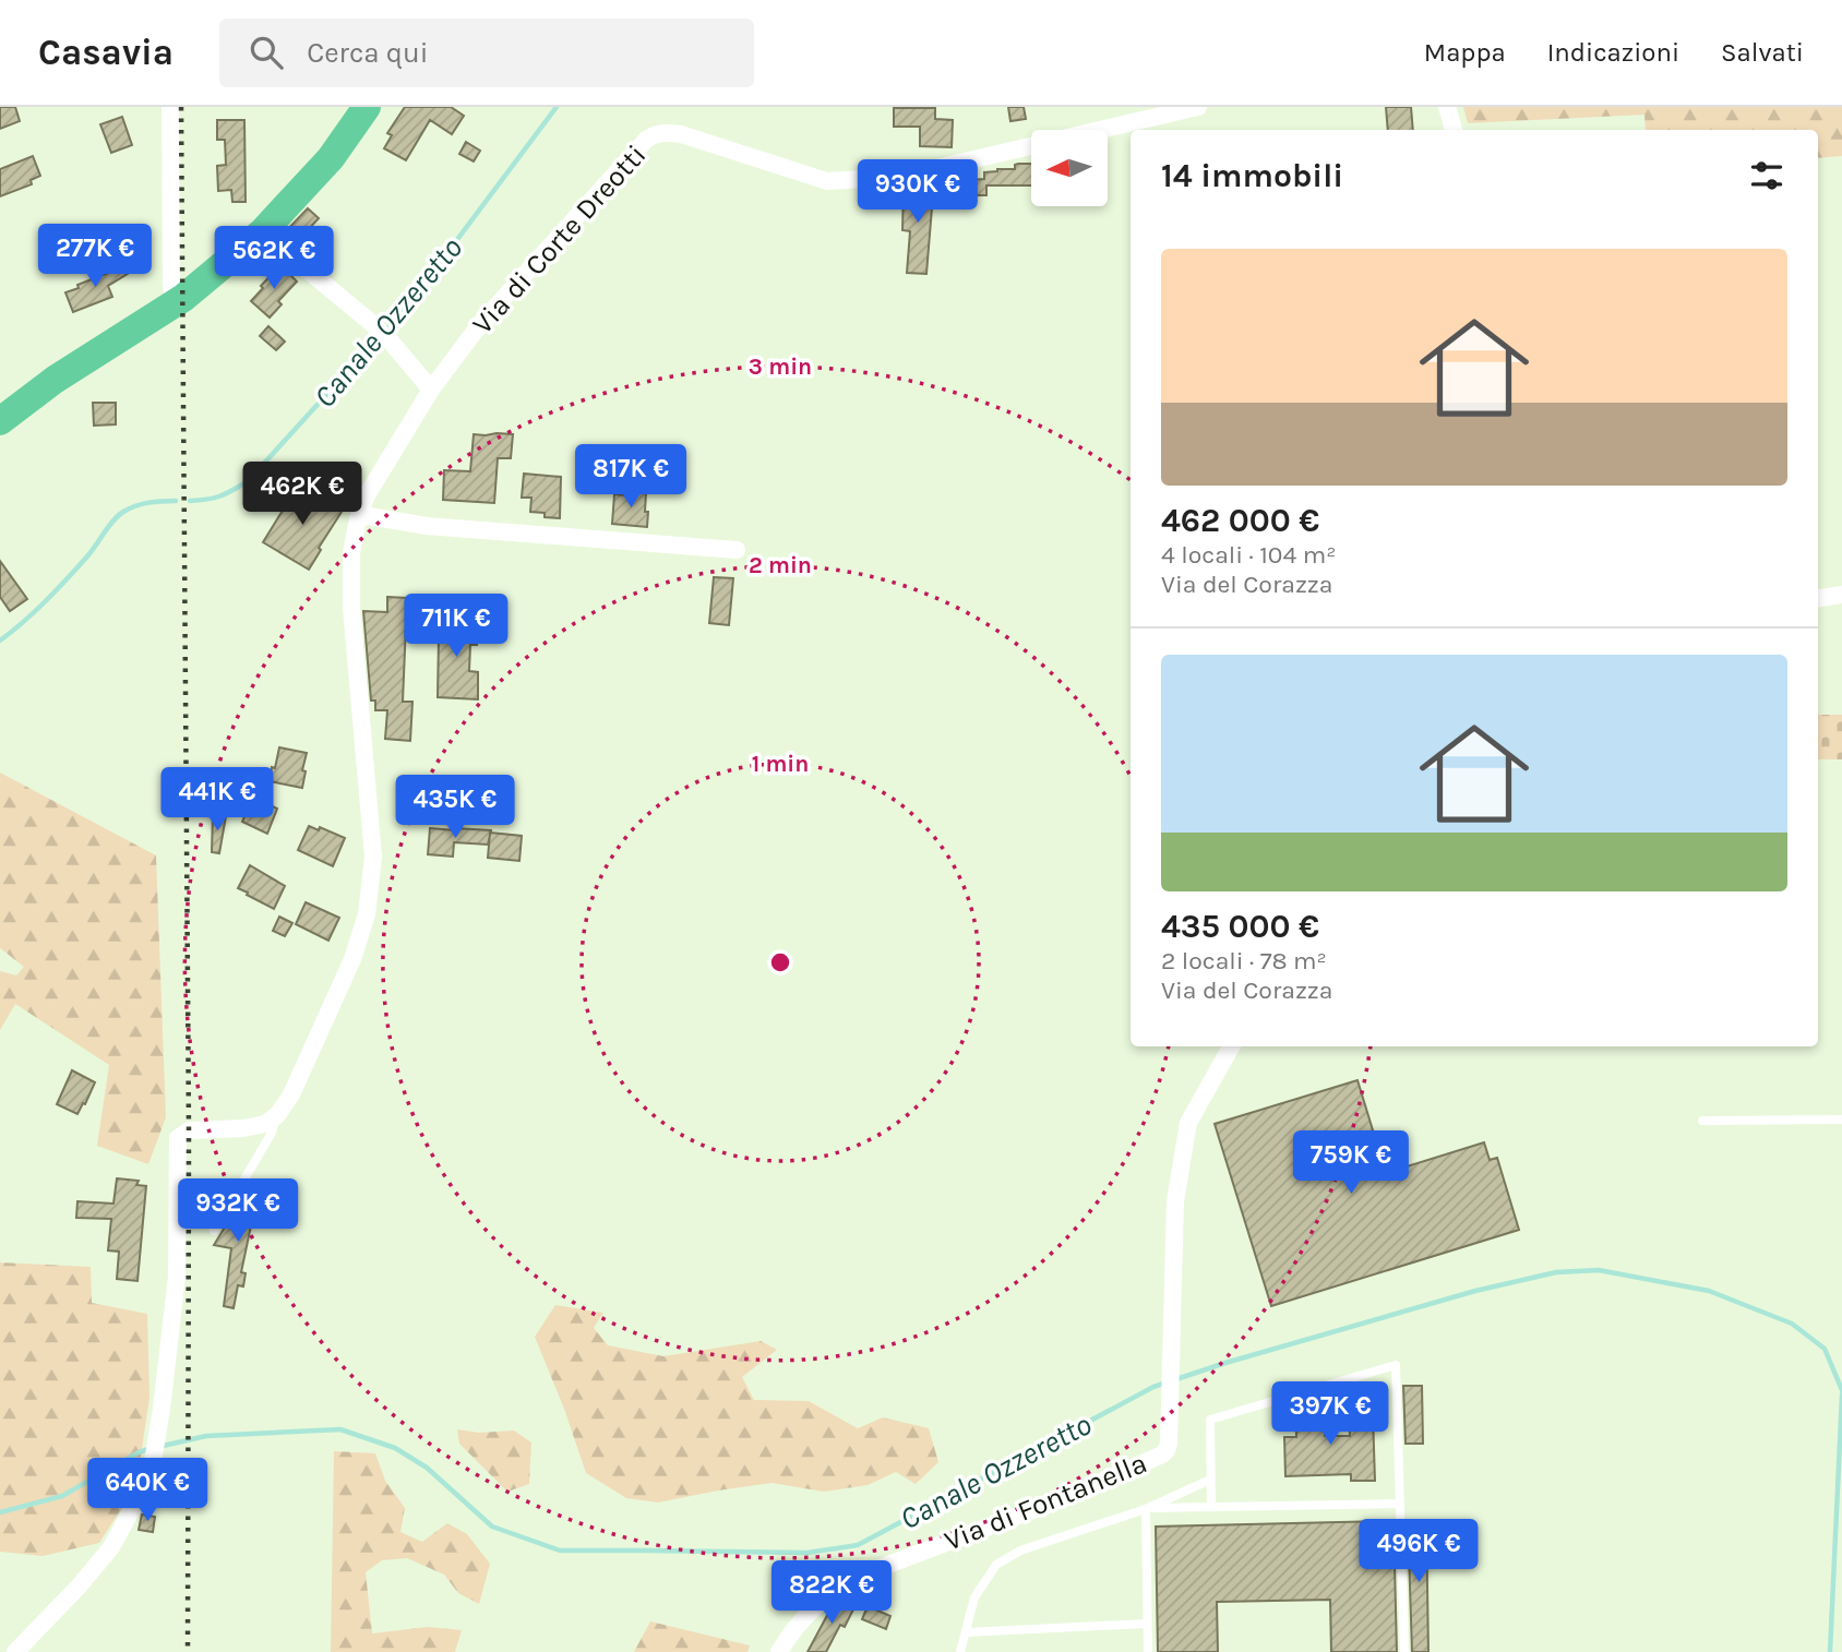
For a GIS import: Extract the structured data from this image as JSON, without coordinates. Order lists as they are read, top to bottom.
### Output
{
  "streets": {
    "street": ["Via di Corte Dreotti", "Via di Fontanella"]
  },
  "water": ["Canale Ozzeretto"],
  "north": "left",
  "page": {
    "header": "Casavia",
    "search": "Cerca qui",
    "nav": ["Mappa", "Indicazioni", "Salvati"],
    "heading": "14 immobili",
    "price": [
      "930K €",
      "277K €",
      "562K €",
      "817K €",
      "462K €",
      "711K €",
      "441K €",
      "435K €",
      "759K €",
      "932K €",
      "397K €",
      "640K €",
      "496K €",
      "822K €"
    ],
    "list": [
      {
        "name": "462 000 €",
        "note": "4 locali · 104 m² · Via del Corazza"
      },
      {
        "name": "435 000 €",
        "note": "2 locali · 78 m² · Via del Corazza"
      }
    ]
  },
  "rings": ["3 min", "2 min", "1 min"]
}
